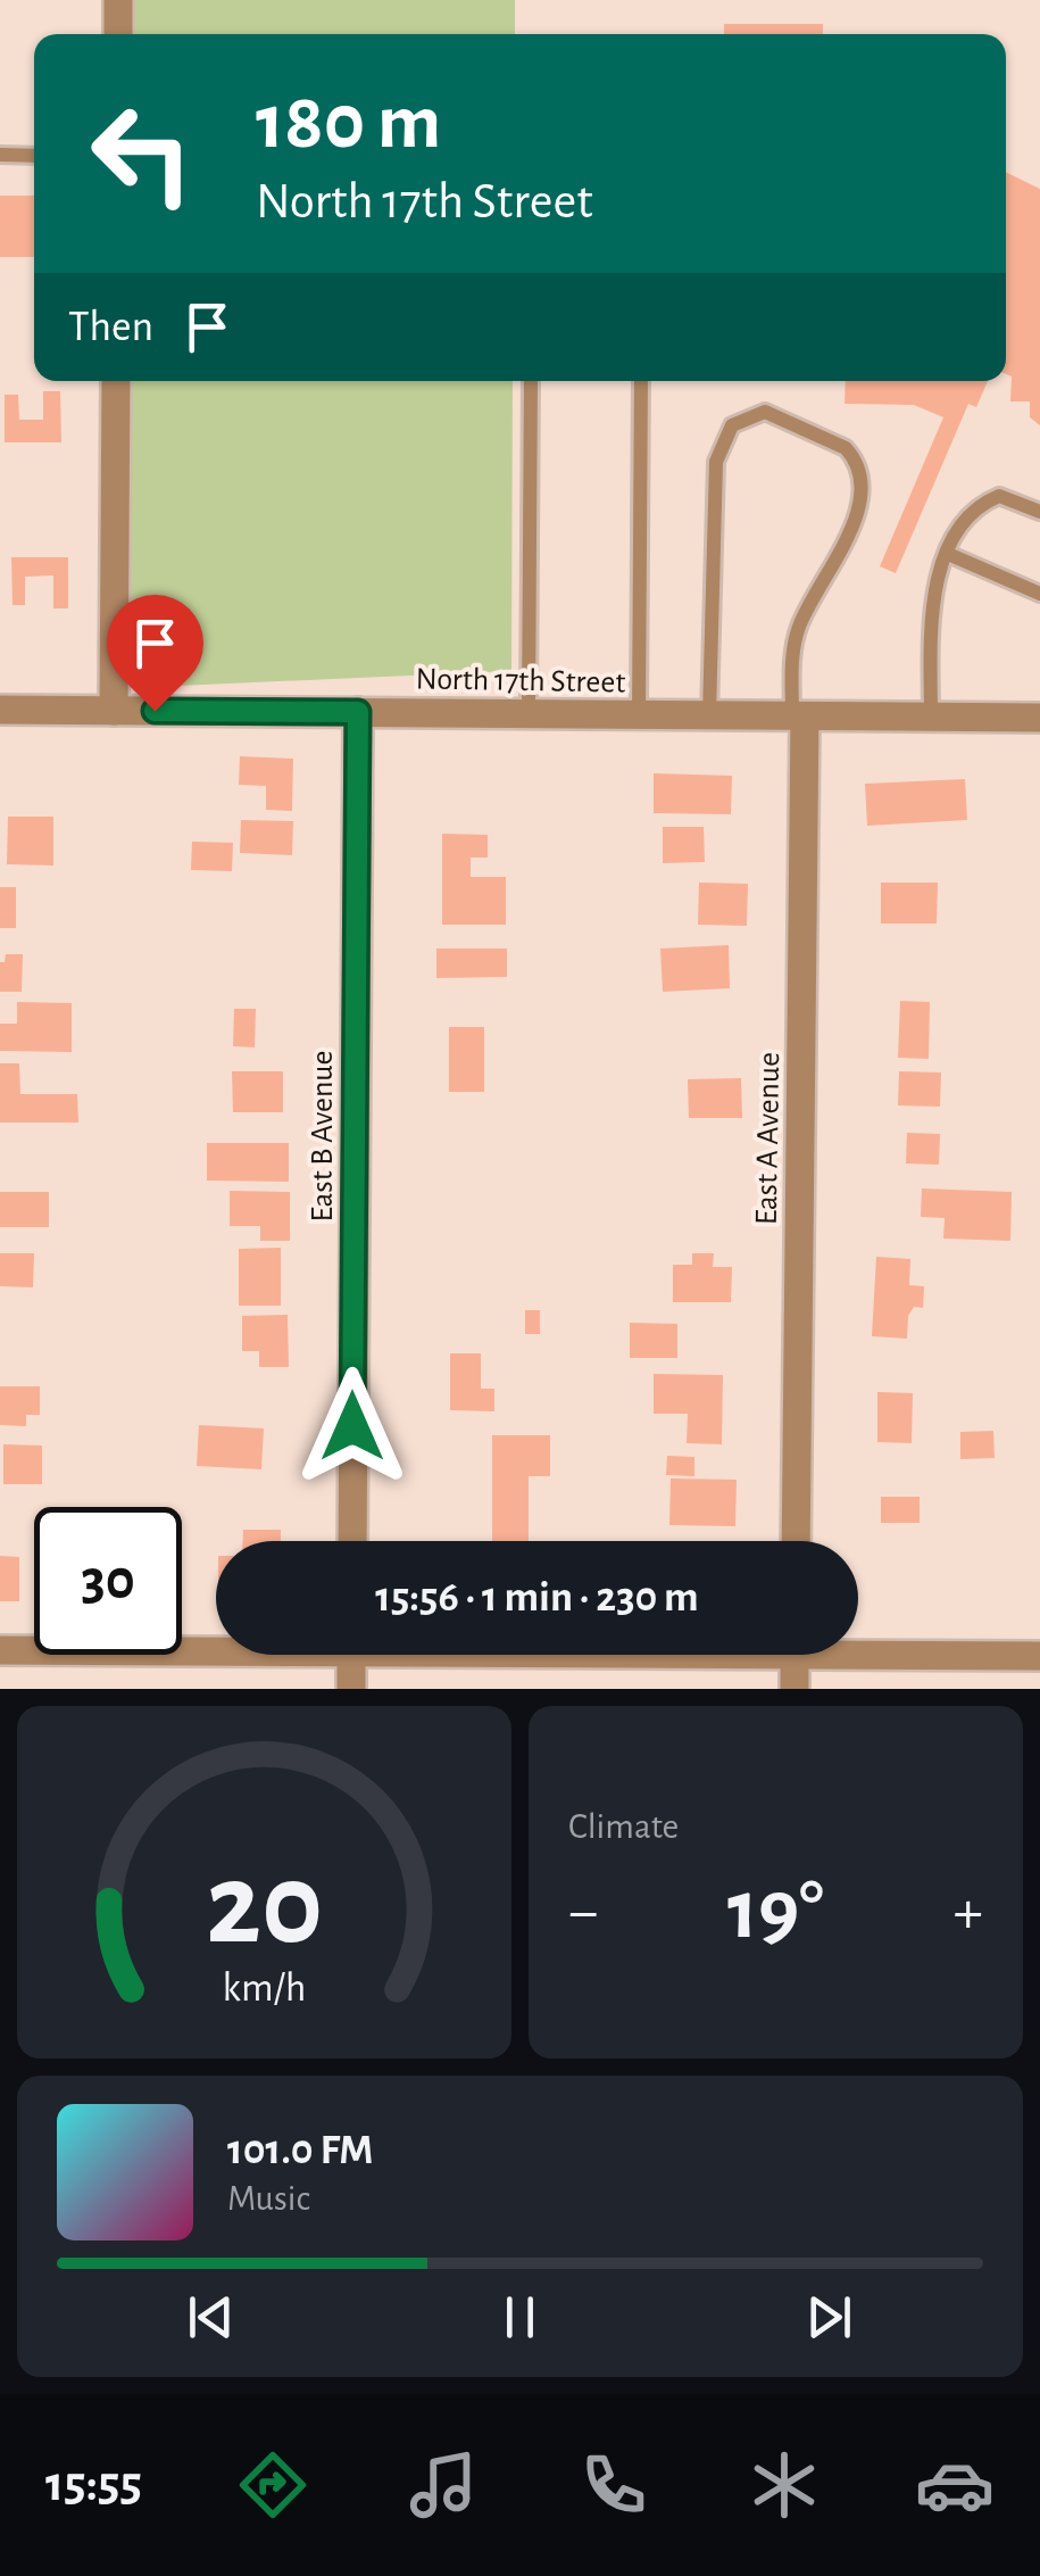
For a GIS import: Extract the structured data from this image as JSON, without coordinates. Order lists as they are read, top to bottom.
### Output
{
  "streets": {
    "street": ["North 17th Street", "East B Avenue", "East A Avenue"]
  },
  "crossings": [
    ["North 17th Street", "East B Avenue"],
    ["North 17th Street", "East A Avenue"]
  ],
  "page": {
    "turn": ["180 m", "North 17th Street"],
    "then": "Then",
    "limit": "30",
    "trip": "15:56 · 1 min · 230 m",
    "tile": "Climate",
    "heat": ["−", "19°", "+"],
    "song": ["101.0 FM", "Music"],
    "tabs": "15:55",
    "gauge": ["20", "km/h"]
  }
}
